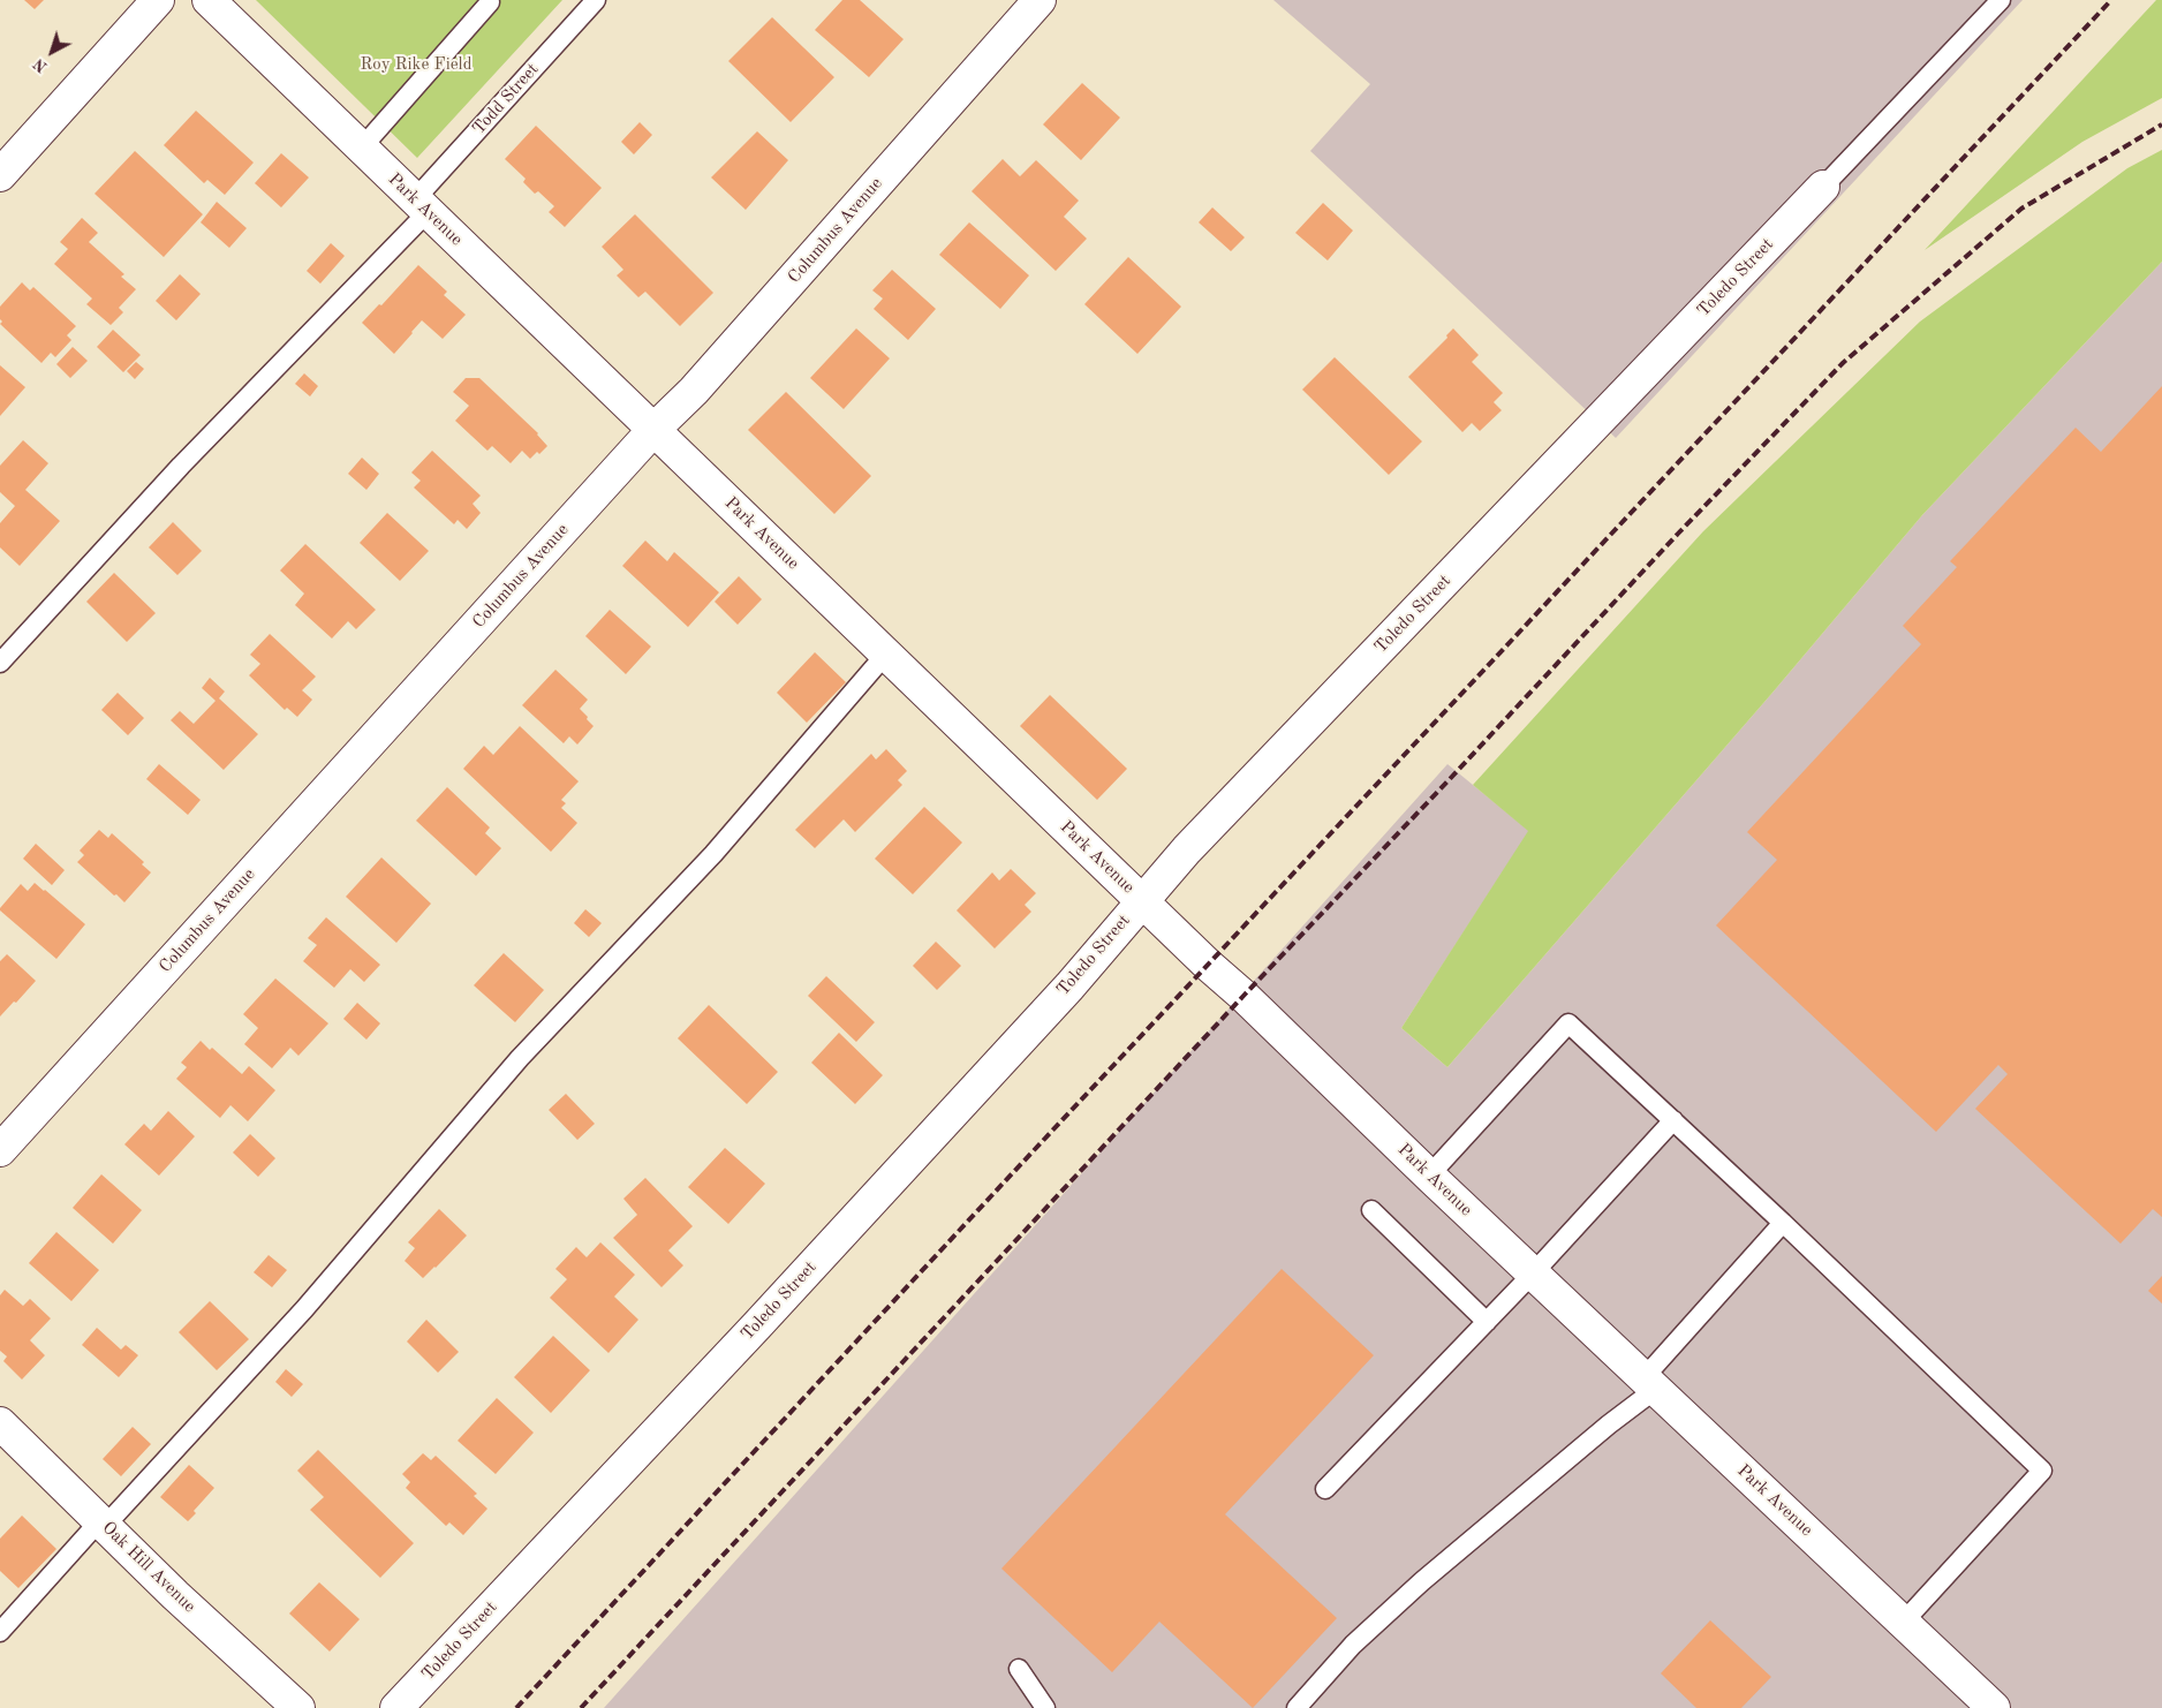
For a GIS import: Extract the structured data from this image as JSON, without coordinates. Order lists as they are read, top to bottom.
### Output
{
  "streets": {
    "street": [
      "Park Avenue",
      "Columbus Avenue",
      "Toledo Street",
      "Oak Hill Avenue"
    ],
    "lane": ["Todd Street"]
  },
  "crossings": [
    ["Todd Street", "Park Avenue"],
    ["Park Avenue", "Columbus Avenue"],
    ["Park Avenue", "Toledo Street"]
  ],
  "parks": ["Roy Rike Field"],
  "north": "bottom left"
}
